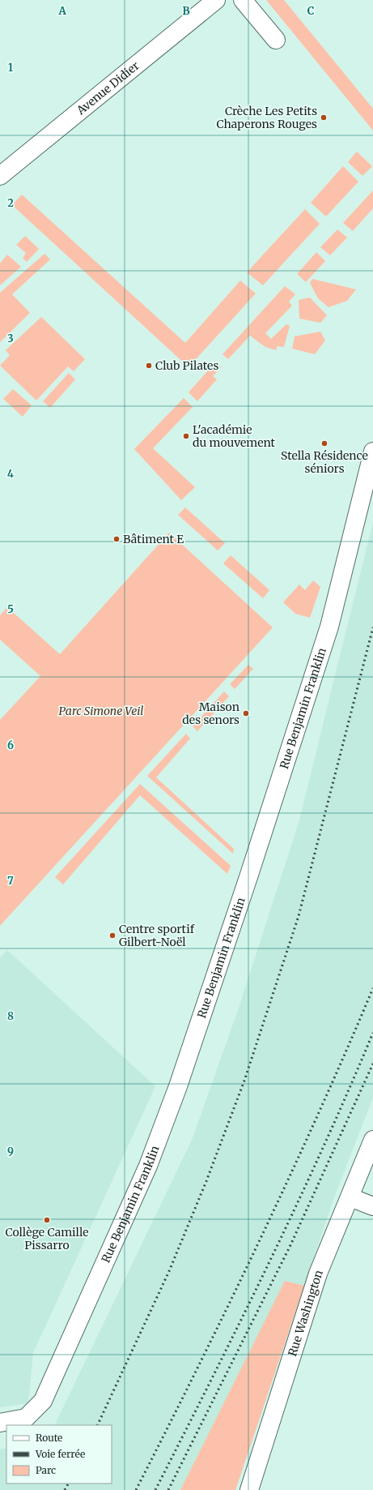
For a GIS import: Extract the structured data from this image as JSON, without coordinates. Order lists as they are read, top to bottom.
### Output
{
  "streets": {
    "street": ["Avenue Didier", "Rue Benjamin Franklin", "Rue Washington"]
  },
  "parks": ["Parc Simone Veil"],
  "places": [
    "Crèche Les Petits Chaperons Rouges",
    "Club Pilates",
    "L'académie du mouvement",
    "Stella Résidence séniors",
    "Bâtiment E",
    "Maison des senors",
    "Centre sportif Gilbert-Noël",
    "Collège Camille Pissarro"
  ],
  "legend": ["Route", "Voie ferrée", "Parc"],
  "grid": {
    "columns": ["A", "B", "C"],
    "rows": [
      "1",
      "2",
      "3",
      "4",
      "5",
      "6",
      "7",
      "8",
      "9"
    ]
  }
}
